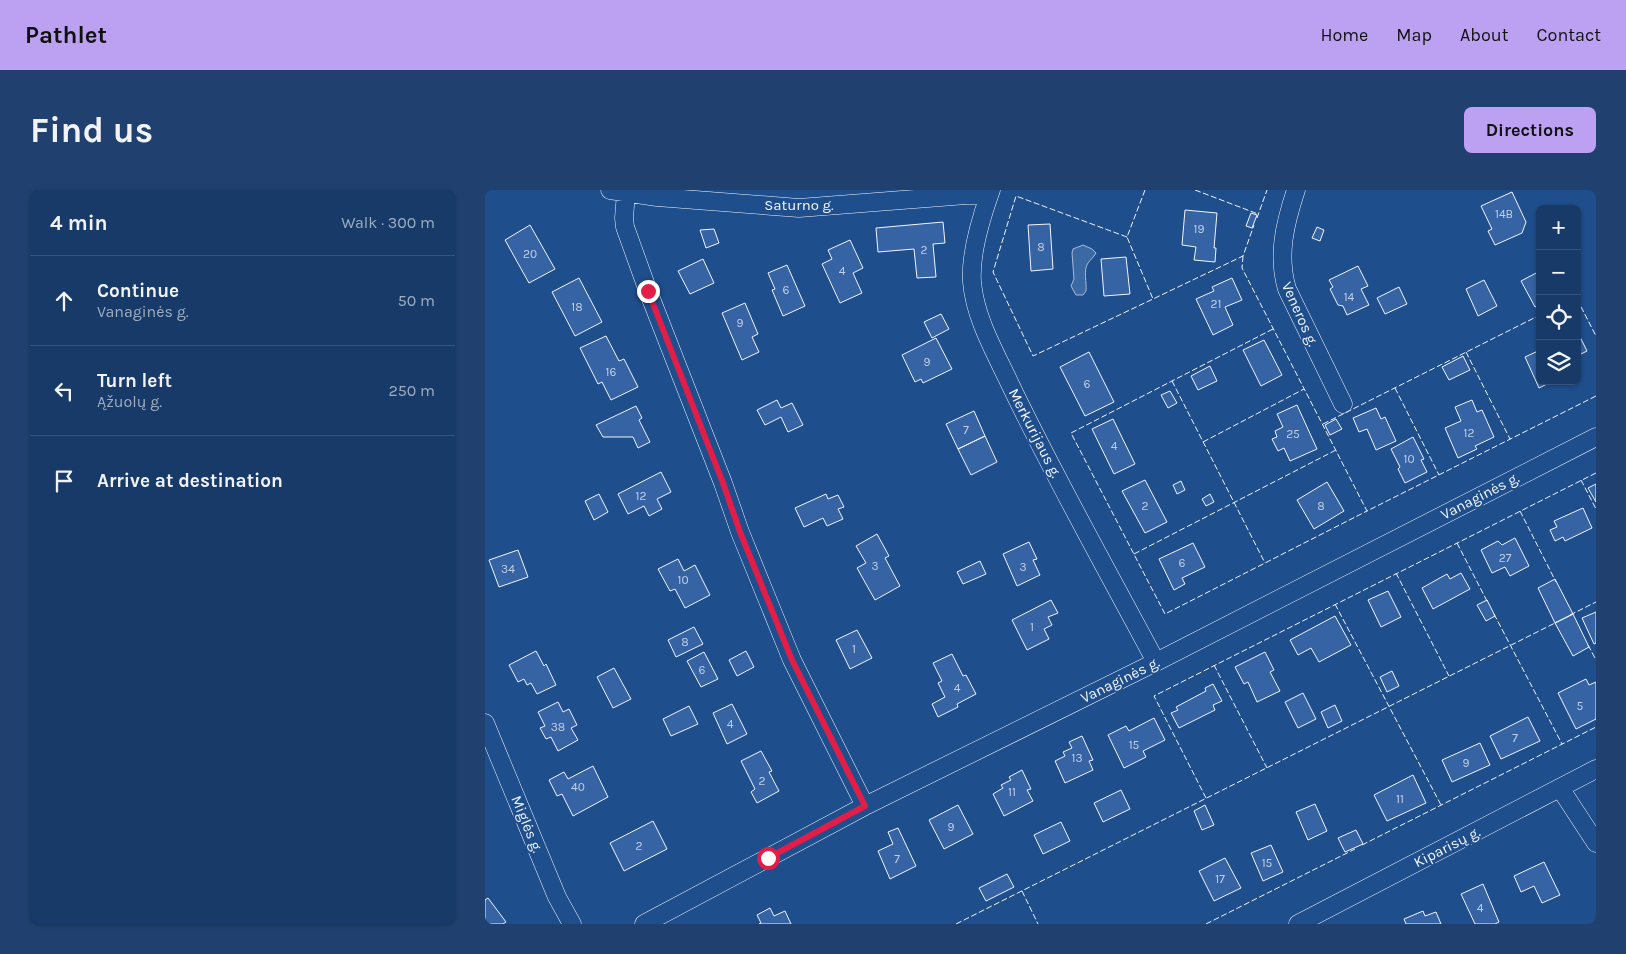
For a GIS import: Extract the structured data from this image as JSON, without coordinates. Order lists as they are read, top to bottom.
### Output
{
  "streets": {
    "street": [
      "Saturno g.",
      "Veneros g.",
      "Merkurijaus g.",
      "Vanaginės g.",
      "Miglės g.",
      "Kiparisų g."
    ]
  },
  "crossings": [
    ["Saturno g.", "Merkurijaus g."],
    ["Merkurijaus g.", "Vanaginės g."]
  ],
  "house_numbers": [
    "14B",
    "19",
    "8",
    "2",
    "20",
    "4",
    "6",
    "14",
    "21",
    "18",
    "9",
    "9",
    "16",
    "6",
    "7",
    "12",
    "25",
    "4",
    "10",
    "12",
    "2",
    "8",
    "27",
    "6",
    "3",
    "3",
    "34",
    "10",
    "1",
    "8",
    "1",
    "6",
    "4",
    "5",
    "4",
    "38",
    "7",
    "15",
    "13",
    "9",
    "2",
    "40",
    "11",
    "11",
    "9",
    "2",
    "7",
    "15",
    "17",
    "4"
  ],
  "page": {
    "header": "Pathlet",
    "nav": [
      "Home",
      "Map",
      "About",
      "Contact"
    ],
    "buttons": "Directions",
    "title": "Find us",
    "heading": ["4 min", "Walk · 300 m"],
    "map_buttons": ["+", "−"],
    "list": [
      ["Continue", "Vanaginės g.", "50 m"],
      ["Turn left", "Ąžuolų g.", "250 m"],
      "Arrive at destination"
    ]
  }
}
